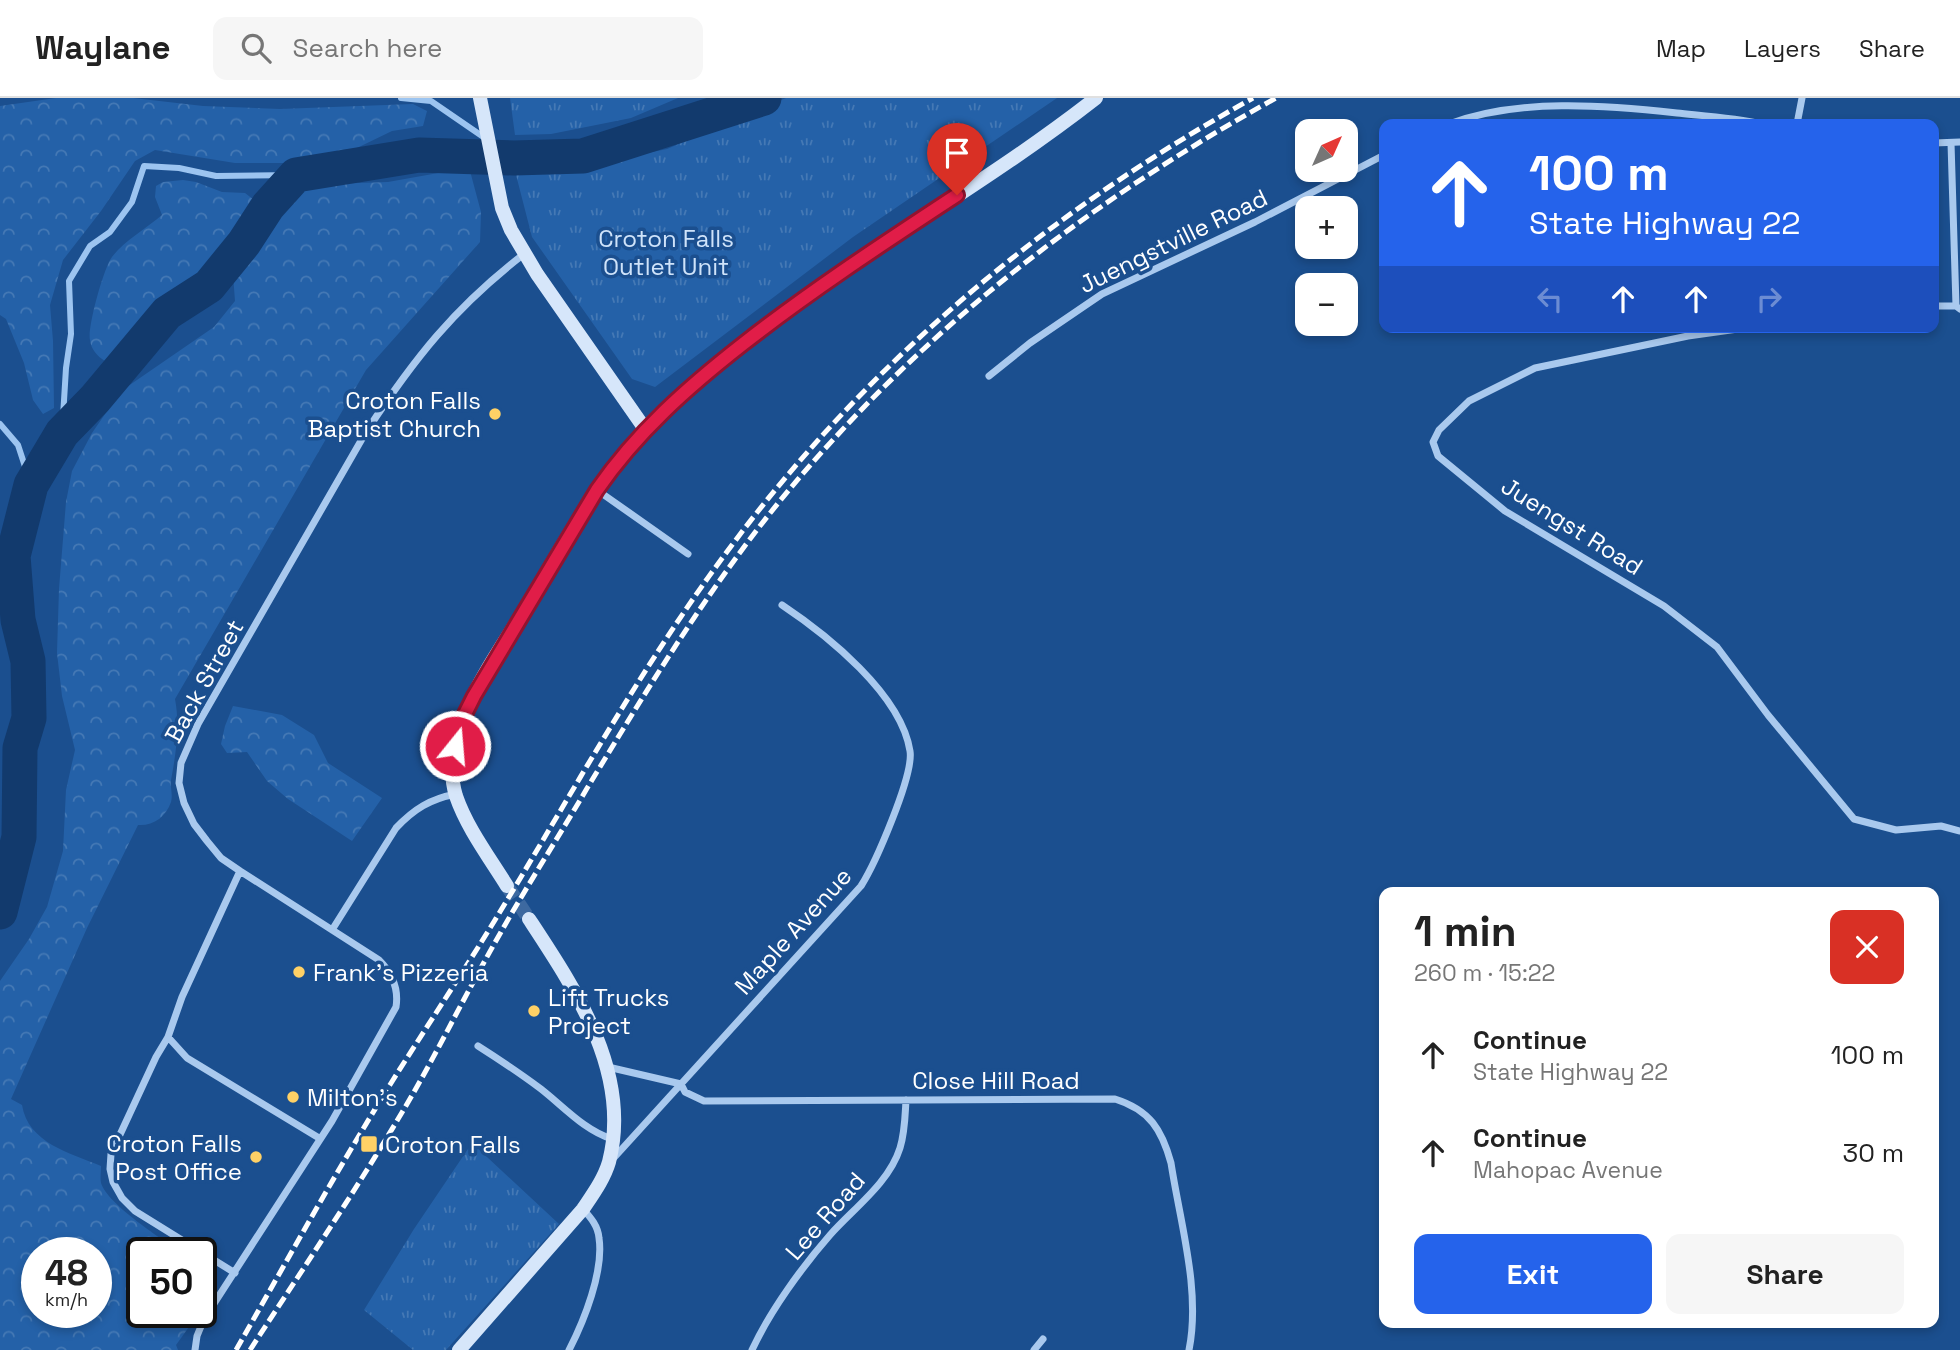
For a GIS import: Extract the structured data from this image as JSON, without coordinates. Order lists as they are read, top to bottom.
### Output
{
  "streets": {
    "street": [
      "Juengstville Road",
      "Juengst Road",
      "Back Street",
      "Maple Avenue",
      "Close Hill Road",
      "Lee Road"
    ]
  },
  "crossings": [
    ["Maple Avenue", "Close Hill Road"],
    ["Close Hill Road", "Lee Road"]
  ],
  "parks": ["Croton Falls Outlet Unit"],
  "places": {
    "other": [
      "Croton Falls Baptist Church",
      "Frank's Pizzeria",
      "Lift Trucks Project",
      "Milton's",
      "Croton Falls Post Office"
    ],
    "transit": ["Croton Falls"]
  },
  "north": "top right",
  "page": {
    "header": "Waylane",
    "search": "Search here",
    "nav": ["Map", "Layers", "Share"],
    "map_buttons": ["+", "−"],
    "turn": ["100 m", "State Highway 22"],
    "heading": ["1 min", "260 m · 15:22"],
    "list": [
      {
        "name": "Continue",
        "note": "State Highway 22",
        "value": "100 m"
      },
      {
        "name": "Continue",
        "note": "Mahopac Avenue",
        "value": "30 m"
      }
    ],
    "buttons": ["Exit", "Share"],
    "speed": "48 km/h",
    "limit": "50"
  }
}
